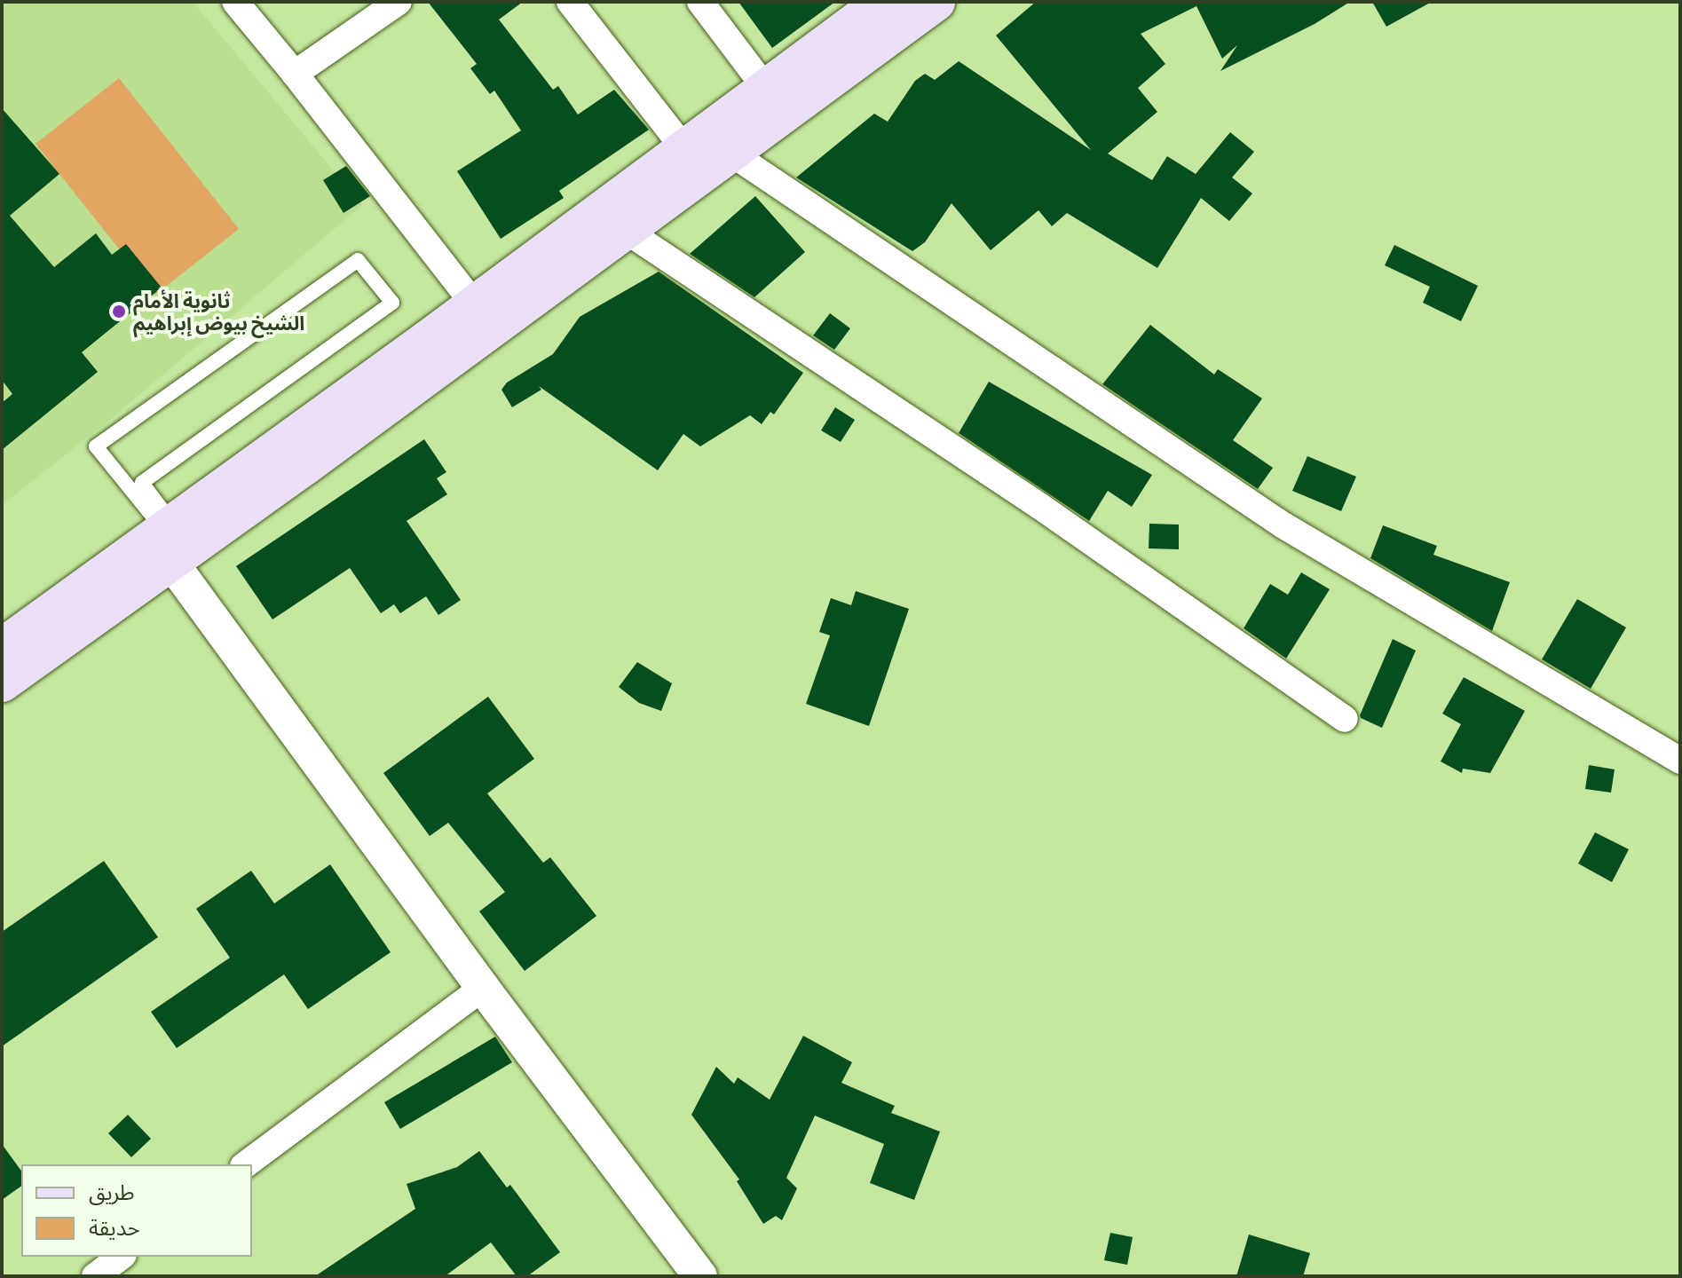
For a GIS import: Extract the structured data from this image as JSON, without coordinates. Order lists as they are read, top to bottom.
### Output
{
  "places": ["ثانوية الأمام الشيخ بيوض إبراهيم"],
  "legend": ["طريق", "حديقة"]
}
